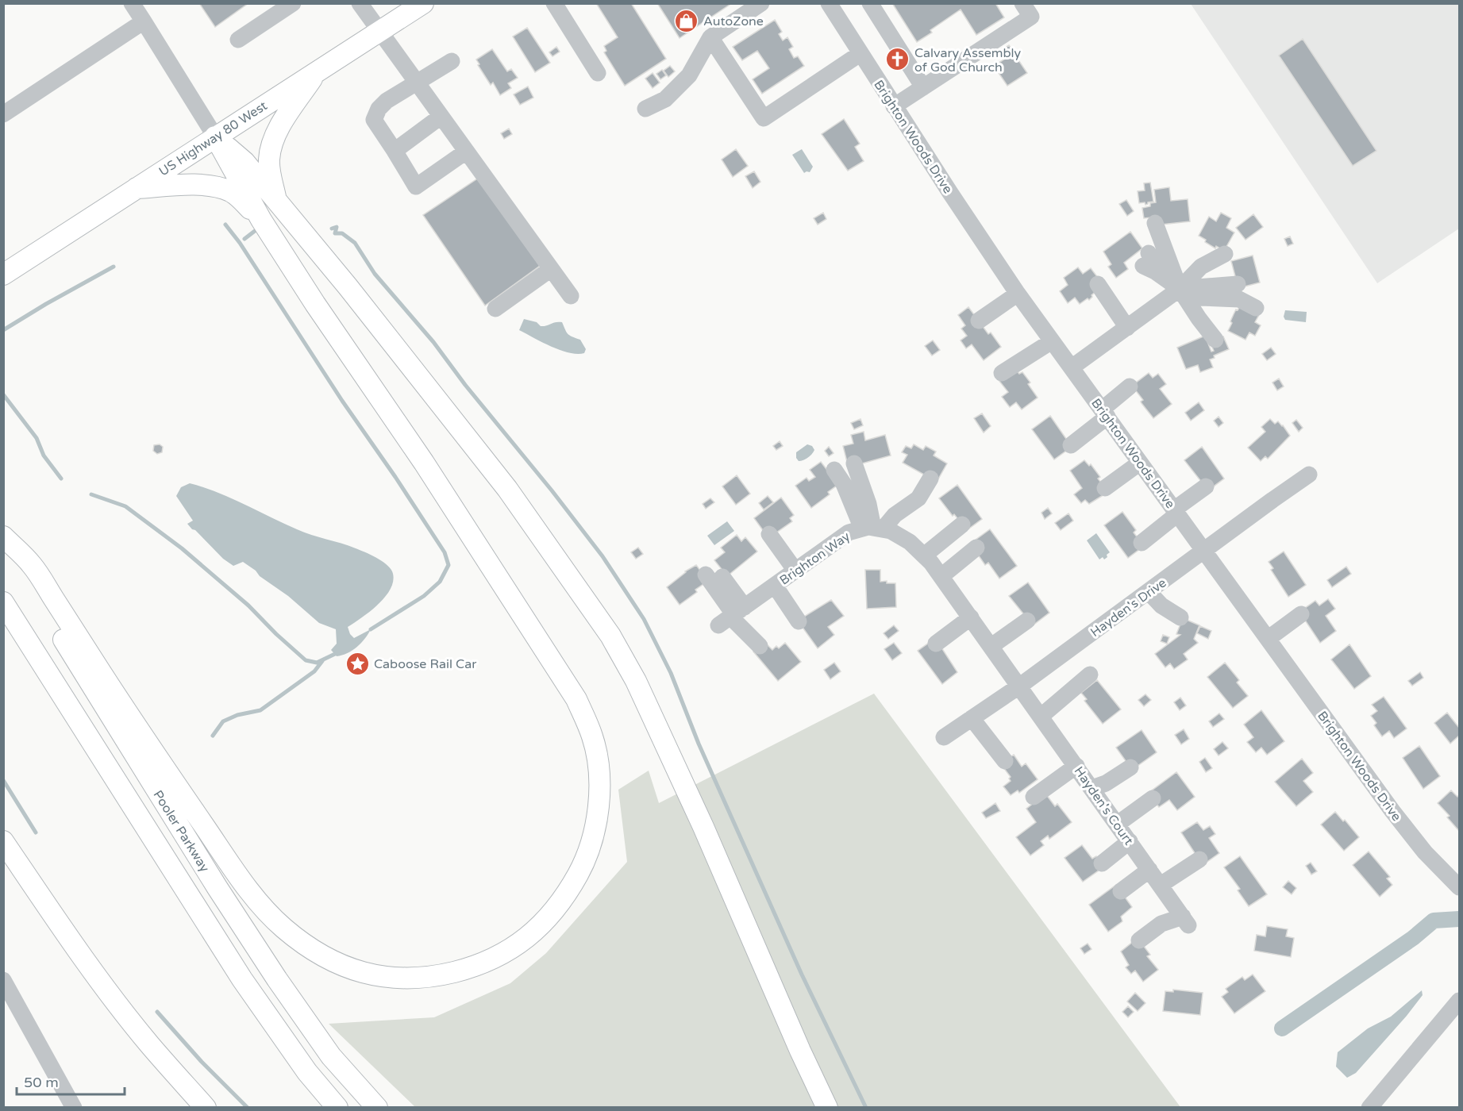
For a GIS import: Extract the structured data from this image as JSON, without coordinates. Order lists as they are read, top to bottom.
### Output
{
  "streets": {
    "main road": ["US Highway 80 West", "Pooler Parkway"],
    "street": [
      "Brighton Woods Drive",
      "Brighton Way",
      "Hayden's Drive",
      "Hayden's Court"
    ]
  },
  "crossings": [
    ["Brighton Woods Drive", "Hayden's Drive"],
    ["Hayden's Drive", "Hayden's Court"]
  ],
  "places": {
    "shop": ["AutoZone"],
    "church": ["Calvary Assembly of God Church"],
    "place": ["Caboose Rail Car"]
  },
  "scale_bar": "50 m"
}
